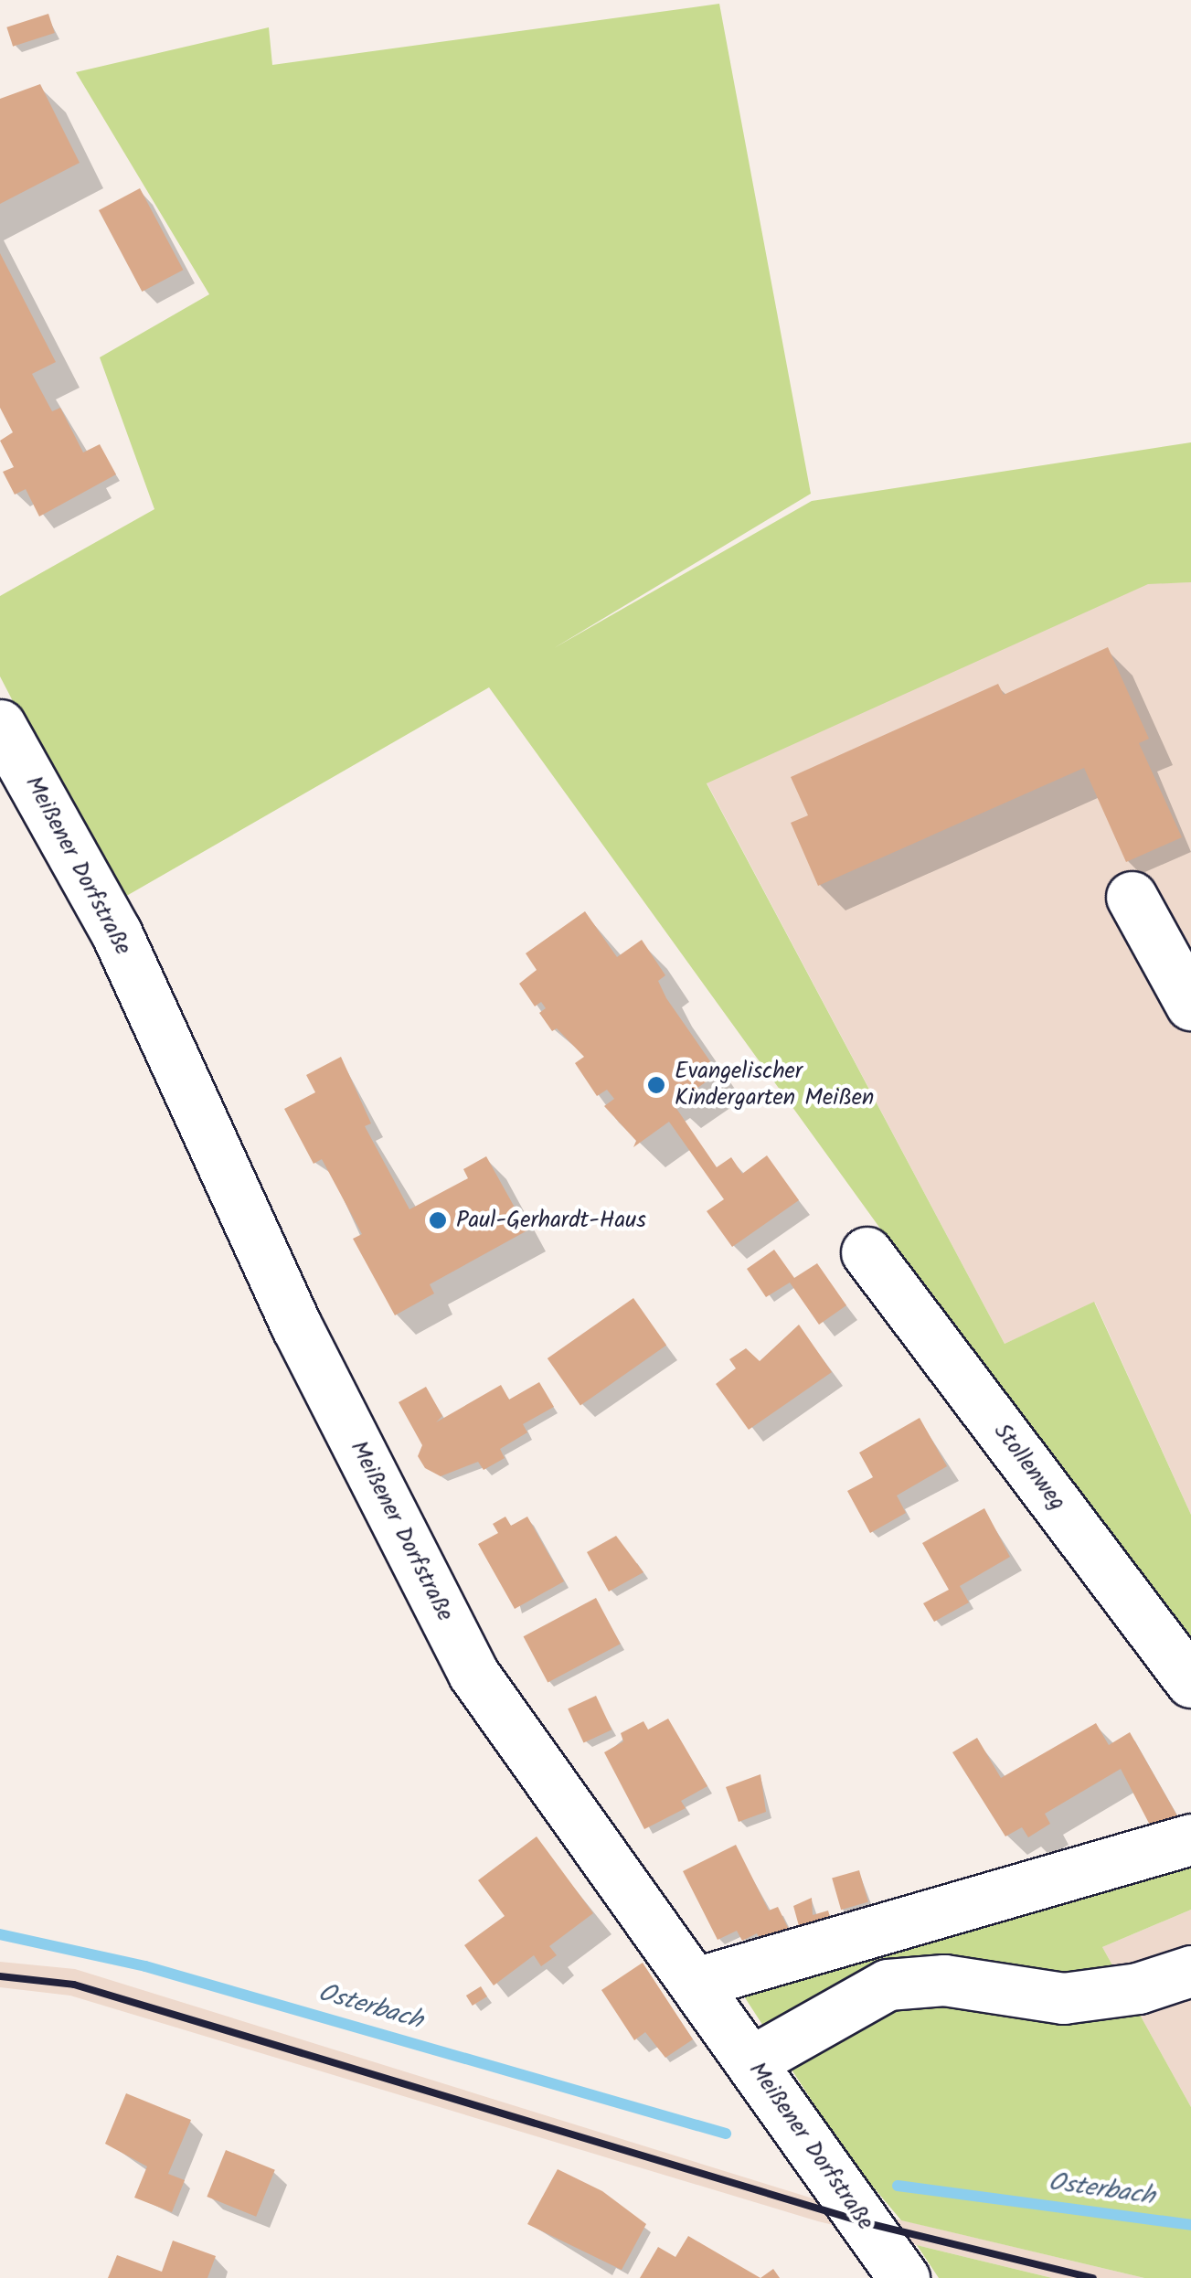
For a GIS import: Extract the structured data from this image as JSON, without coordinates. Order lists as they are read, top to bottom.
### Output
{
  "streets": {
    "street": ["Meißener Dorfstraße", "Stollenweg"]
  },
  "water": ["Osterbach"],
  "places": ["Evangelischer Kindergarten Meißen", "Paul-Gerhardt-Haus"]
}
